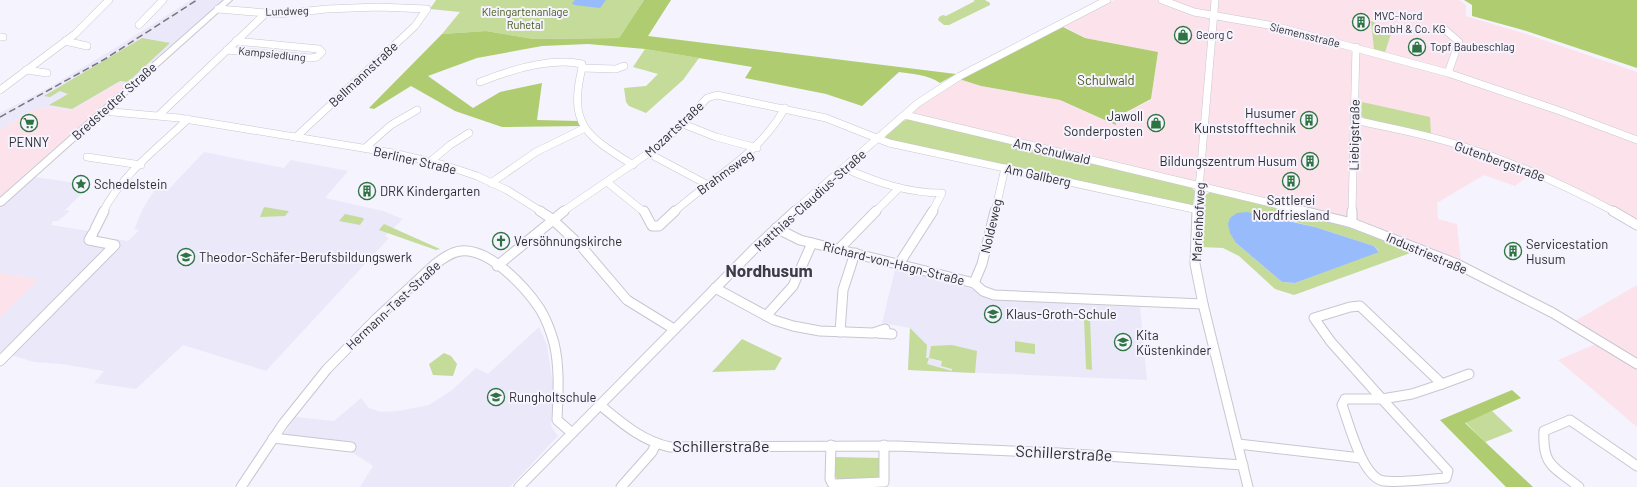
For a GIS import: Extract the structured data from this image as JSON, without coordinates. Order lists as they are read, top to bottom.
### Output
{
  "streets": {
    "main road": ["Bredstedter Straße"],
    "street": [
      "Lundweg",
      "Siemensstraße",
      "Kampsiedlung",
      "Bellmannstraße",
      "Mozartstraße",
      "Liebigstraße",
      "Am Schulwald",
      "Berliner Straße",
      "Gutenbergstraße",
      "Brahmsweg",
      "Am Gallberg",
      "Matthias-Claudius-Straße",
      "Marienhofweg",
      "Noldeweg",
      "Industriestraße",
      "Richard-von-Hagn-Straße",
      "Hermann-Tast-Straße",
      "Schillerstraße"
    ]
  },
  "crossings": [
    ["Lundweg", "Kampsiedlung"],
    ["Lundweg", "Bellmannstraße"],
    ["Lundweg", "Bredstedter Straße"],
    ["Siemensstraße", "Liebigstraße"],
    ["Siemensstraße", "Marienhofweg"],
    ["Kampsiedlung", "Berliner Straße"],
    ["Bellmannstraße", "Berliner Straße"],
    ["Bredstedter Straße", "Berliner Straße"],
    ["Mozartstraße", "Berliner Straße"],
    ["Mozartstraße", "Brahmsweg"],
    ["Mozartstraße", "Am Gallberg"],
    ["Mozartstraße", "Matthias-Claudius-Straße"],
    ["Mozartstraße", "Hermann-Tast-Straße"],
    ["Liebigstraße", "Gutenbergstraße"],
    ["Liebigstraße", "Industriestraße"],
    ["Am Schulwald", "Matthias-Claudius-Straße"],
    ["Am Schulwald", "Marienhofweg"],
    ["Am Schulwald", "Industriestraße"],
    ["Berliner Straße", "Matthias-Claudius-Straße"],
    ["Am Gallberg", "Matthias-Claudius-Straße"],
    ["Am Gallberg", "Marienhofweg"],
    ["Am Gallberg", "Noldeweg"],
    ["Matthias-Claudius-Straße", "Richard-von-Hagn-Straße"],
    ["Matthias-Claudius-Straße", "Hermann-Tast-Straße"],
    ["Matthias-Claudius-Straße", "Schillerstraße"],
    ["Marienhofweg", "Industriestraße"],
    ["Marienhofweg", "Richard-von-Hagn-Straße"],
    ["Marienhofweg", "Schillerstraße"],
    ["Noldeweg", "Richard-von-Hagn-Straße"]
  ],
  "districts": ["Nordhusum"],
  "parks": ["Kleingartenanlage Ruhetal", "Schulwald"],
  "places": {
    "building": [
      "MVC-Nord GmbH & Co. KG",
      "Husumer Kunststofftechnik",
      "Bildungszentrum Husum",
      "Sattlerei Nordfriesland",
      "DRK Kindergarten",
      "Servicestation Husum"
    ],
    "shop": ["Georg C", "Topf Baubeschlag", "Jawoll Sonderposten"],
    "supermarket": ["PENNY"],
    "place": ["Schedelstein"],
    "church": ["Versöhnungskirche"],
    "school or university": [
      "Theodor-Schäfer-Berufsbildungswerk",
      "Klaus-Groth-Schule",
      "Kita Küstenkinder",
      "Rungholtschule"
    ]
  }
}
